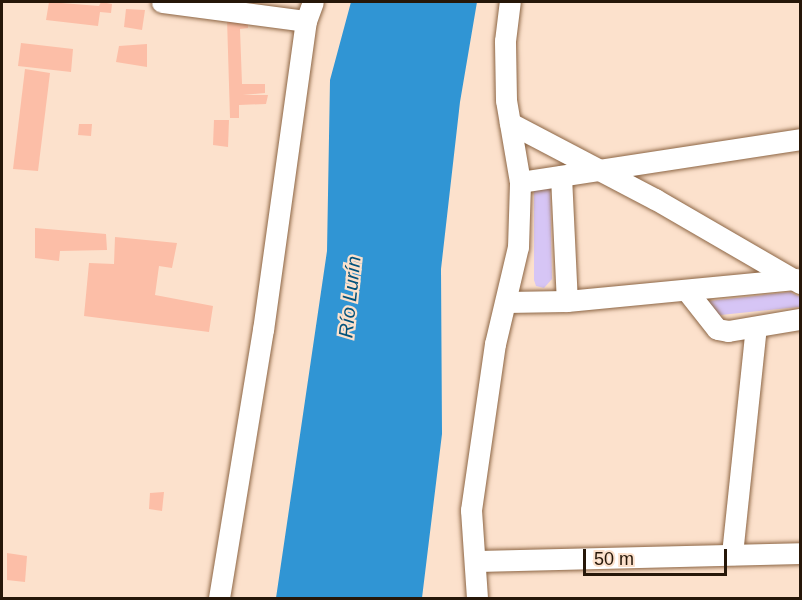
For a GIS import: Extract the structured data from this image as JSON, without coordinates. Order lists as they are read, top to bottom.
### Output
{
  "water": ["Río Lurín"],
  "scale_bar": "50 m"
}
